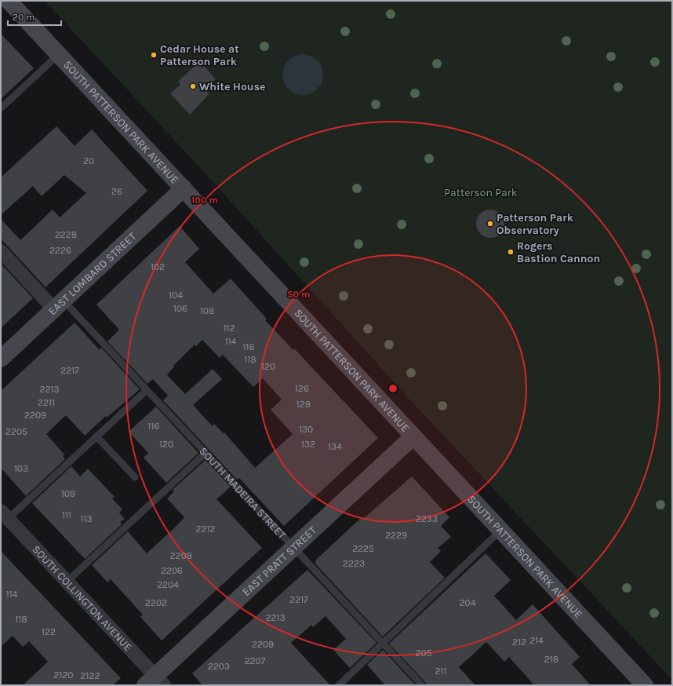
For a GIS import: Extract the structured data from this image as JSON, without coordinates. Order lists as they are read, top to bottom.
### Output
{
  "streets": {
    "street": [
      "SOUTH PATTERSON PARK AVENUE",
      "EAST LOMBARD STREET",
      "SOUTH MADEIRA STREET",
      "EAST PRATT STREET",
      "SOUTH COLLINGTON AVENUE"
    ]
  },
  "crossings": [
    ["SOUTH PATTERSON PARK AVENUE", "EAST LOMBARD STREET"],
    ["SOUTH PATTERSON PARK AVENUE", "EAST PRATT STREET"],
    ["EAST LOMBARD STREET", "SOUTH MADEIRA STREET"],
    ["SOUTH MADEIRA STREET", "EAST PRATT STREET"],
    ["EAST PRATT STREET", "SOUTH COLLINGTON AVENUE"]
  ],
  "parks": ["Patterson Park"],
  "places": [
    "Cedar House at Patterson Park",
    "White House",
    "Patterson Park Observatory",
    "Rogers Bastion Cannon"
  ],
  "house_numbers": [
    "20",
    "26",
    "2228",
    "2226",
    "102",
    "104",
    "106",
    "108",
    "112",
    "114",
    "116",
    "118",
    "120",
    "2217",
    "126",
    "2213",
    "2211",
    "128",
    "2209",
    "116",
    "130",
    "2205",
    "120",
    "132",
    "134",
    "103",
    "109",
    "111",
    "113",
    "2233",
    "2212",
    "2229",
    "2225",
    "2208",
    "2223",
    "2206",
    "2204",
    "114",
    "2217",
    "2202",
    "204",
    "2213",
    "118",
    "122",
    "214",
    "212",
    "2209",
    "205",
    "218",
    "2207",
    "2203",
    "211",
    "2120",
    "2122"
  ],
  "scale_bar": "20 m",
  "rings": ["100 m", "50 m"]
}
